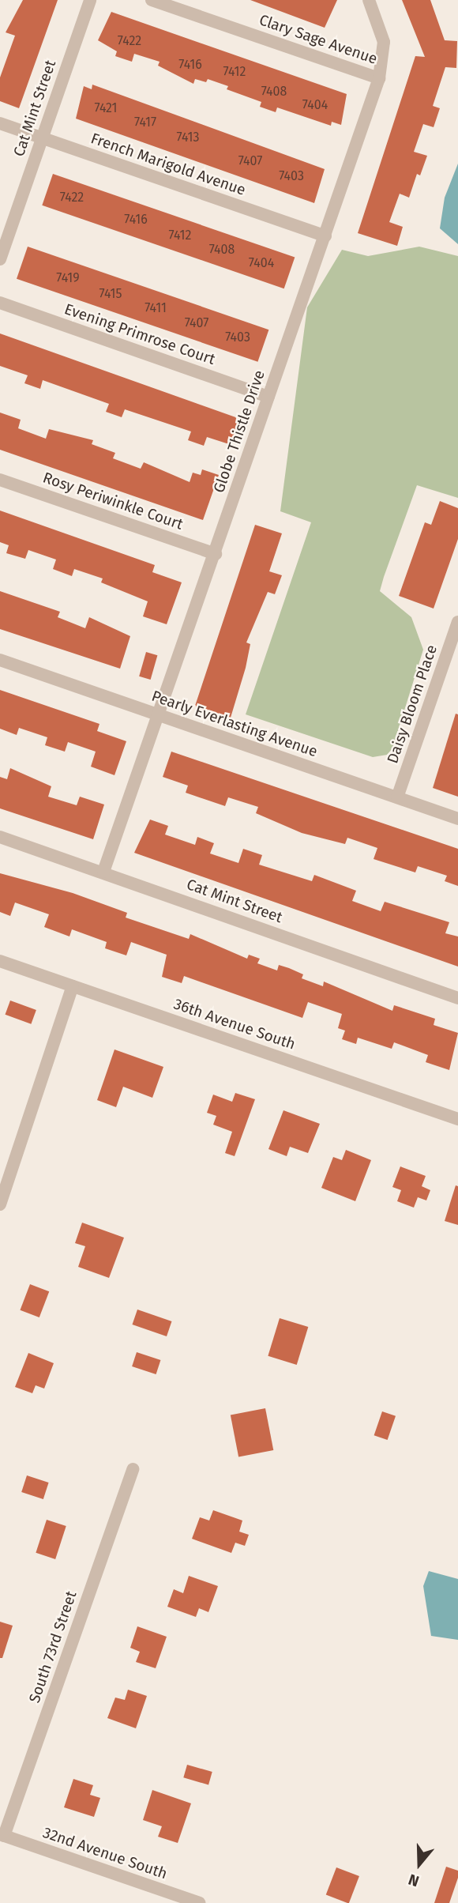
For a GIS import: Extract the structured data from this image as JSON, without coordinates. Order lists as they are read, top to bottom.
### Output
{
  "streets": {
    "street": [
      "Clary Sage Avenue",
      "Cat Mint Street",
      "French Marigold Avenue",
      "Evening Primrose Court",
      "Globe Thistle Drive",
      "Rosy Periwinkle Court",
      "Daisy Bloom Place",
      "Pearly Everlasting Avenue",
      "36th Avenue South",
      "South 73rd Street",
      "32nd Avenue South"
    ]
  },
  "crossings": [
    ["Clary Sage Avenue", "Globe Thistle Drive"],
    ["Cat Mint Street", "French Marigold Avenue"],
    ["Cat Mint Street", "Globe Thistle Drive"],
    ["French Marigold Avenue", "Globe Thistle Drive"],
    ["Evening Primrose Court", "Globe Thistle Drive"],
    ["Globe Thistle Drive", "Rosy Periwinkle Court"],
    ["Globe Thistle Drive", "Pearly Everlasting Avenue"],
    ["Daisy Bloom Place", "Pearly Everlasting Avenue"],
    ["South 73rd Street", "32nd Avenue South"]
  ],
  "house_numbers": [
    "7422",
    "7416",
    "7412",
    "7408",
    "7404",
    "7421",
    "7417",
    "7413",
    "7407",
    "7403",
    "7422",
    "7416",
    "7412",
    "7408",
    "7404",
    "7419",
    "7415",
    "7411",
    "7407",
    "7403"
  ],
  "north": "bottom"
}
